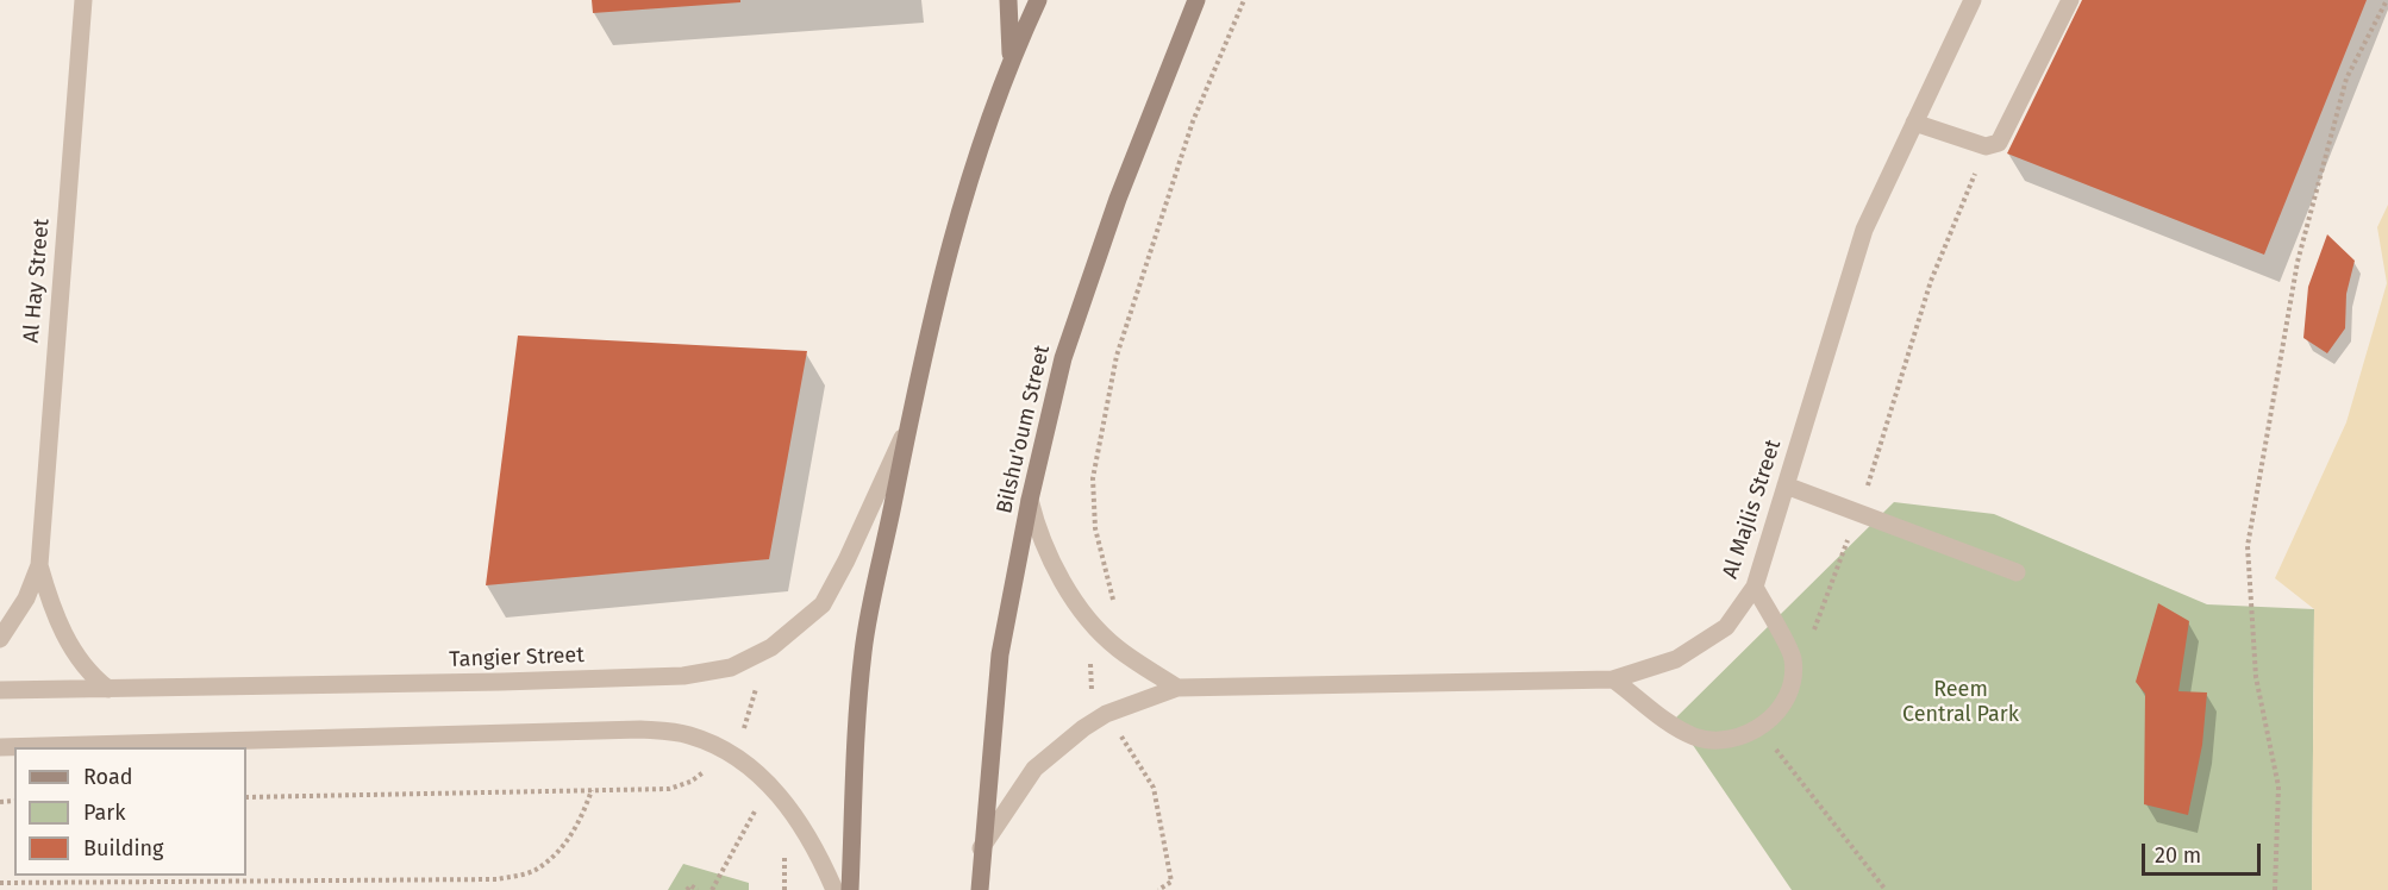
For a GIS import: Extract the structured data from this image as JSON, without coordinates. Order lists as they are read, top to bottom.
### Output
{
  "streets": {
    "main road": ["Bilshu'oum Street"],
    "street": ["Al Hay Street", "Al Majlis Street", "Tangier Street"]
  },
  "crossings": [
    ["Al Hay Street", "Tangier Street"],
    ["Bilshu'oum Street", "Al Majlis Street"]
  ],
  "parks": ["Reem Central Park"],
  "legend": ["Road", "Park", "Building"],
  "scale_bar": "20 m"
}
